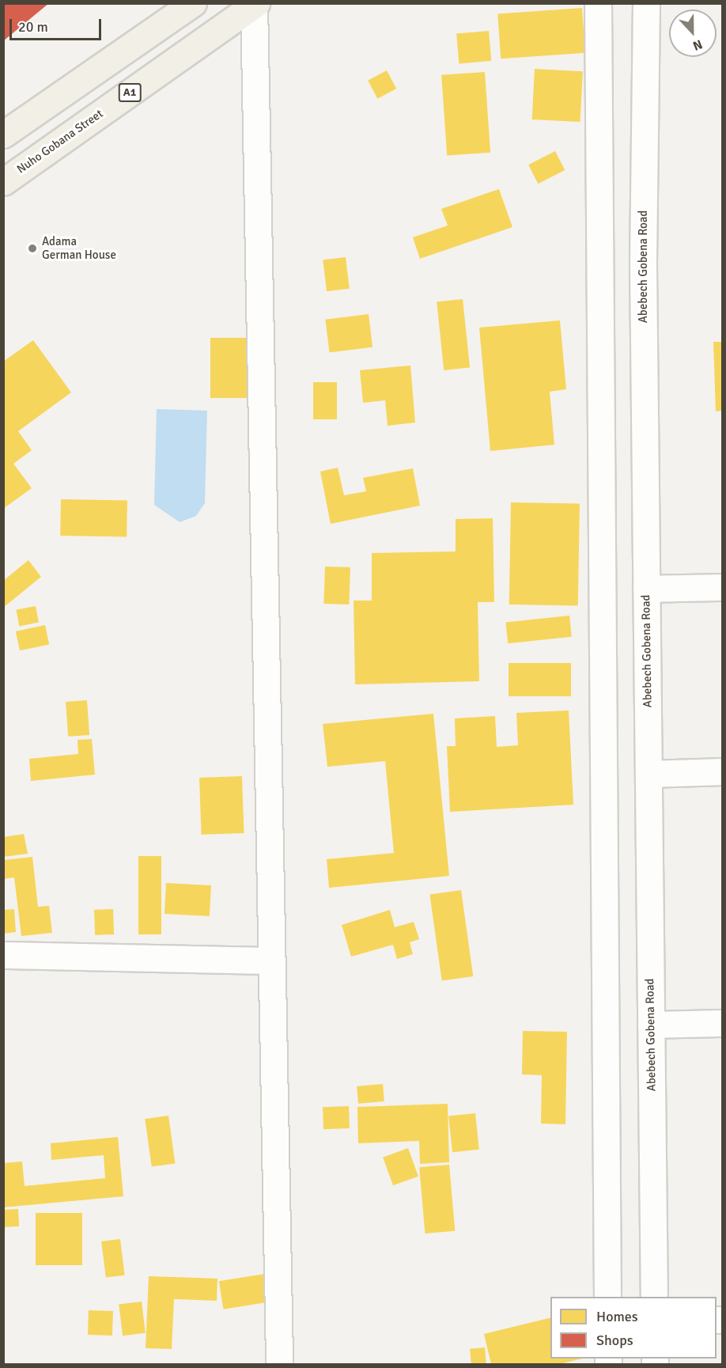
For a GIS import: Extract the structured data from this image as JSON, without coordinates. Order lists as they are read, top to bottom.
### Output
{
  "streets": {
    "main road": ["A1", "Nuho Gobana Street"],
    "street": ["Abebech Gobena Road"]
  },
  "places": ["Adama German House"],
  "legend": ["Homes", "Shops"],
  "scale_bar": "20 m",
  "north": "bottom"
}
